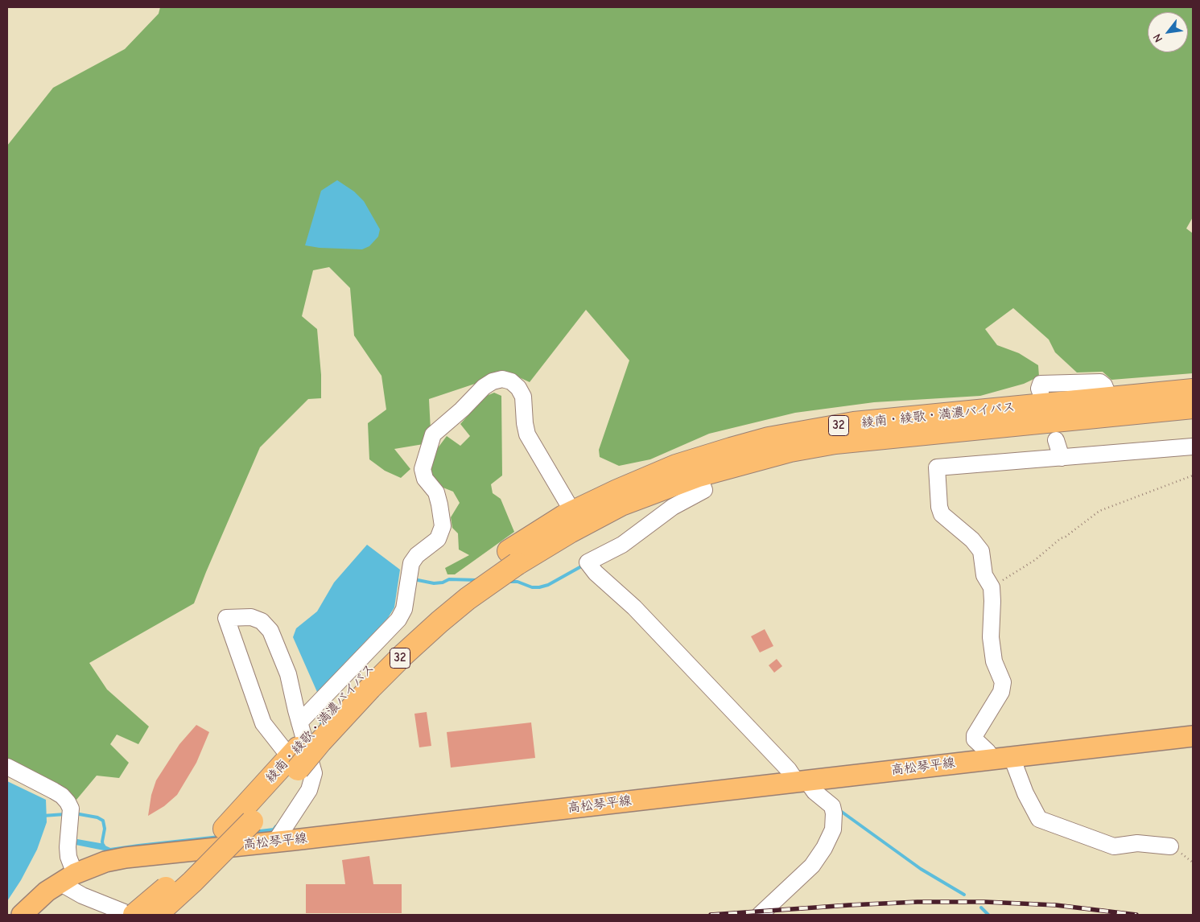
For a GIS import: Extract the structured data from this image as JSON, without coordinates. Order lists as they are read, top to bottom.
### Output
{
  "streets": {
    "highway": ["綾南・綾歌・満濃バイパス", "32"],
    "main road": ["高松琴平線"]
  },
  "north": "bottom left"
}
